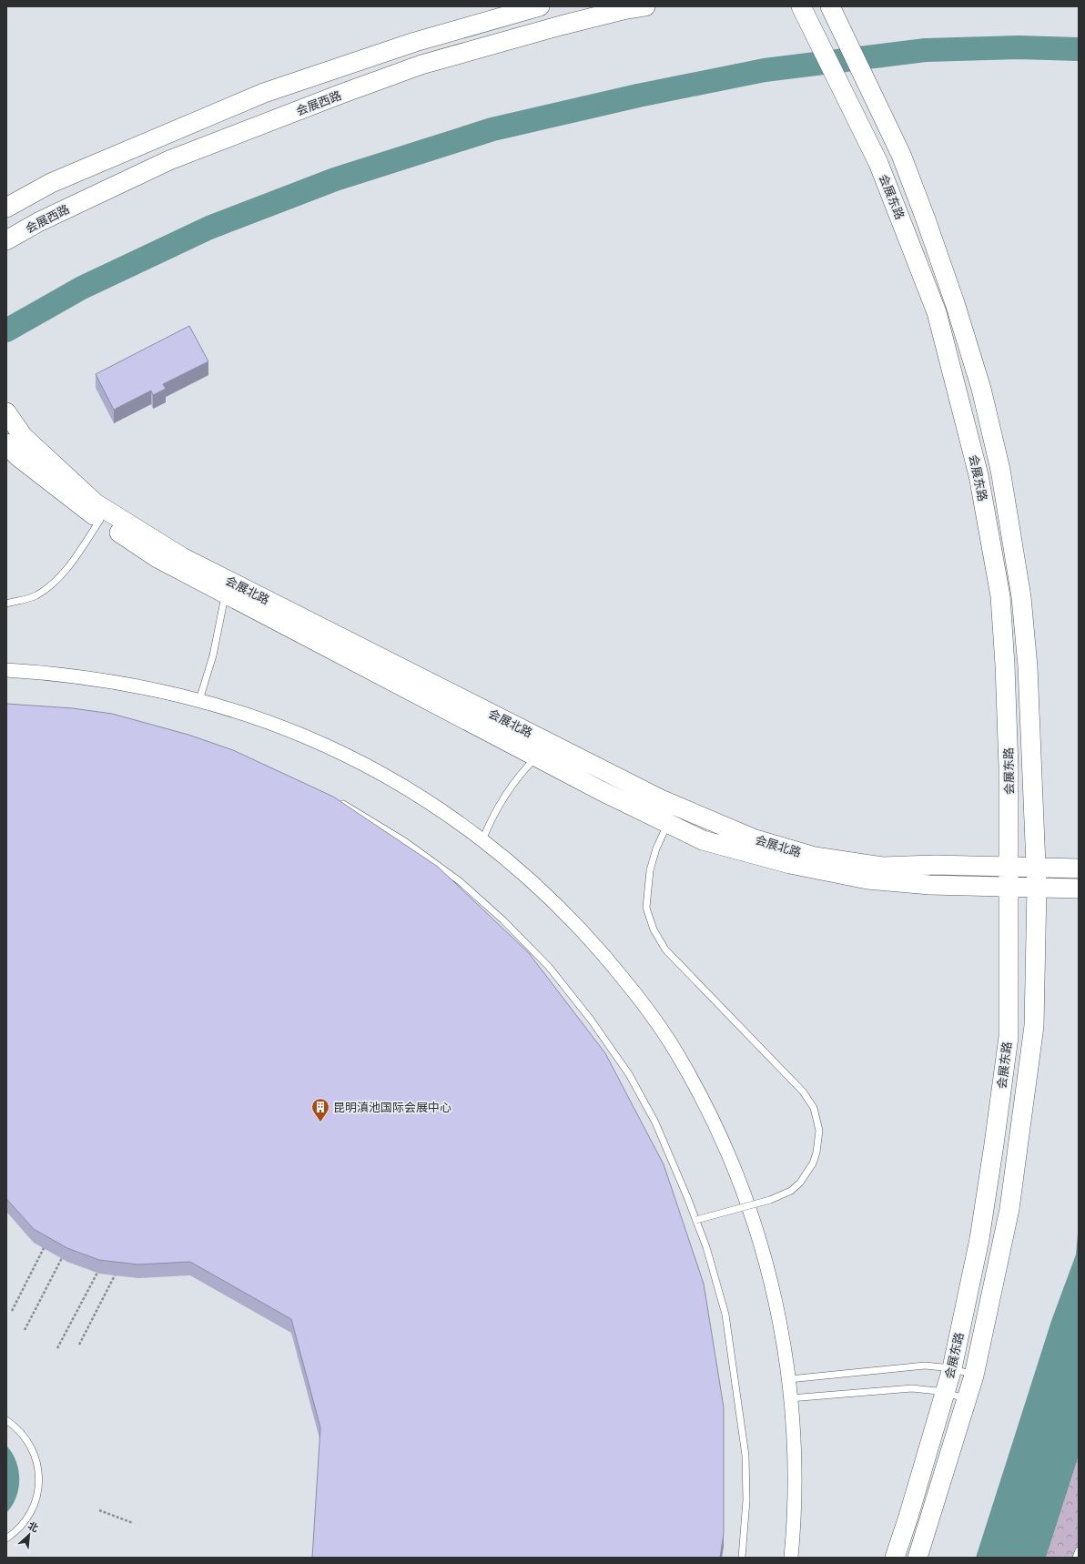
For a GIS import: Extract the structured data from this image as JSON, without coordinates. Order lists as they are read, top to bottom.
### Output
{
  "streets": {
    "street": ["会展西路", "会展东路", "会展北路"]
  },
  "crossings": [
    ["会展东路", "会展北路"]
  ],
  "places": {
    "building": ["昆明滇池国际会展中心"]
  },
  "north": "top right"
}
